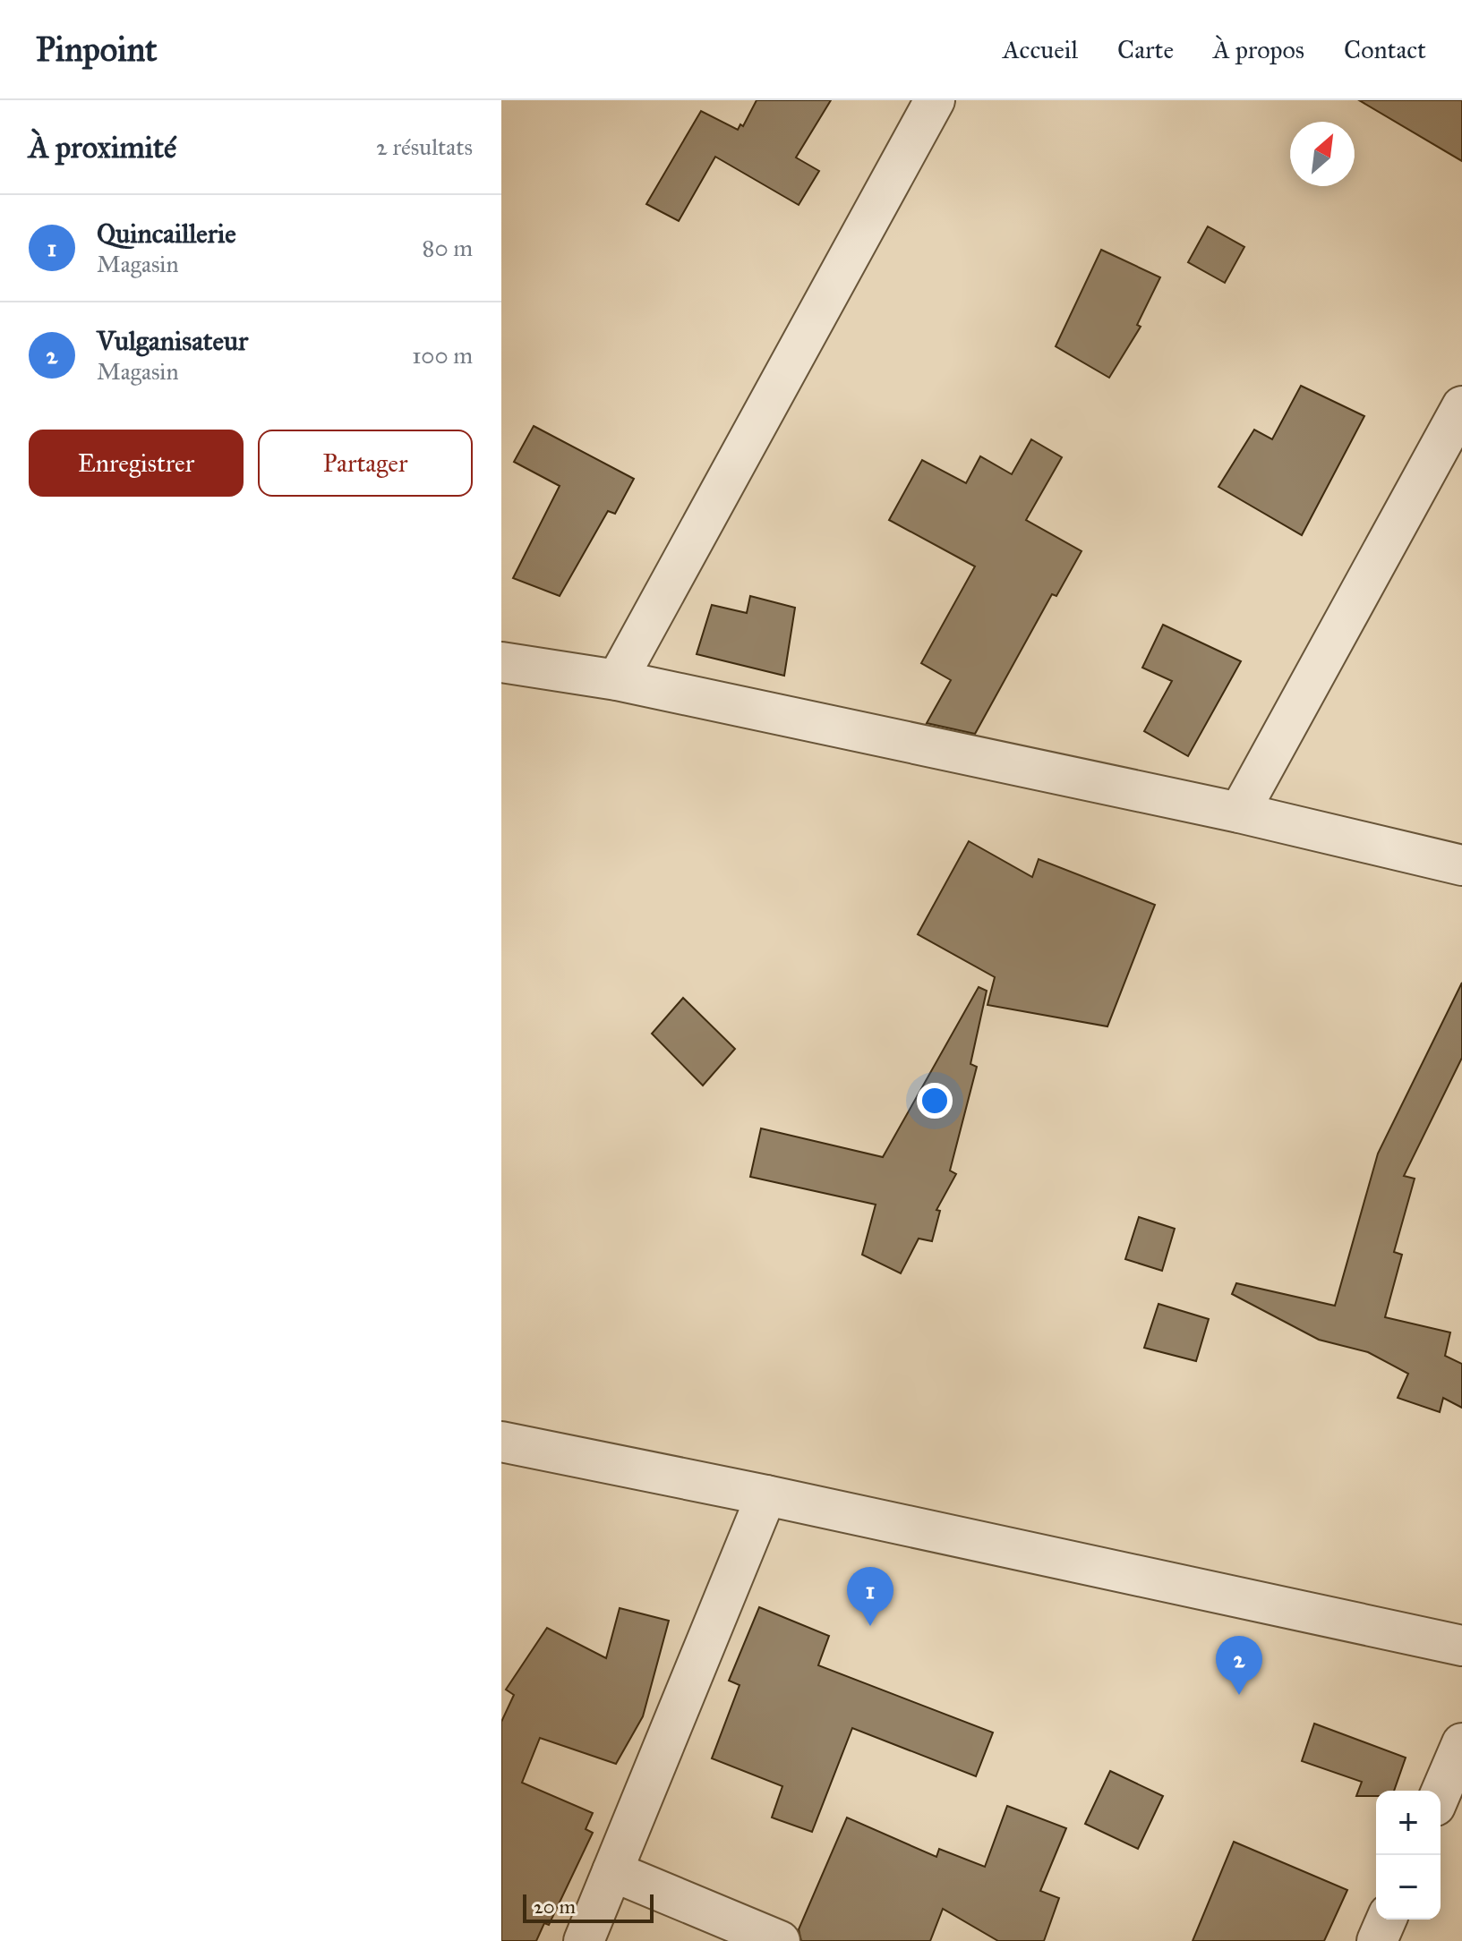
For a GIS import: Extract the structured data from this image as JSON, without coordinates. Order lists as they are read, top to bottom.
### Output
{
  "scale_bar": "20 m",
  "north": "top right",
  "page": {
    "header": "Pinpoint",
    "nav": [
      "Accueil",
      "Carte",
      "À propos",
      "Contact"
    ],
    "heading": ["À proximité", "2 résultats"],
    "list": [
      {
        "mark": "1",
        "name": "Quincaillerie",
        "note": "Magasin",
        "value": "80 m"
      },
      {
        "mark": "2",
        "name": "Vulganisateur",
        "note": "Magasin",
        "value": "100 m"
      }
    ],
    "buttons": ["Enregistrer", "Partager"],
    "pins": ["1", "2"],
    "map_buttons": ["+", "−"],
    "scale": "20 m"
  }
}
